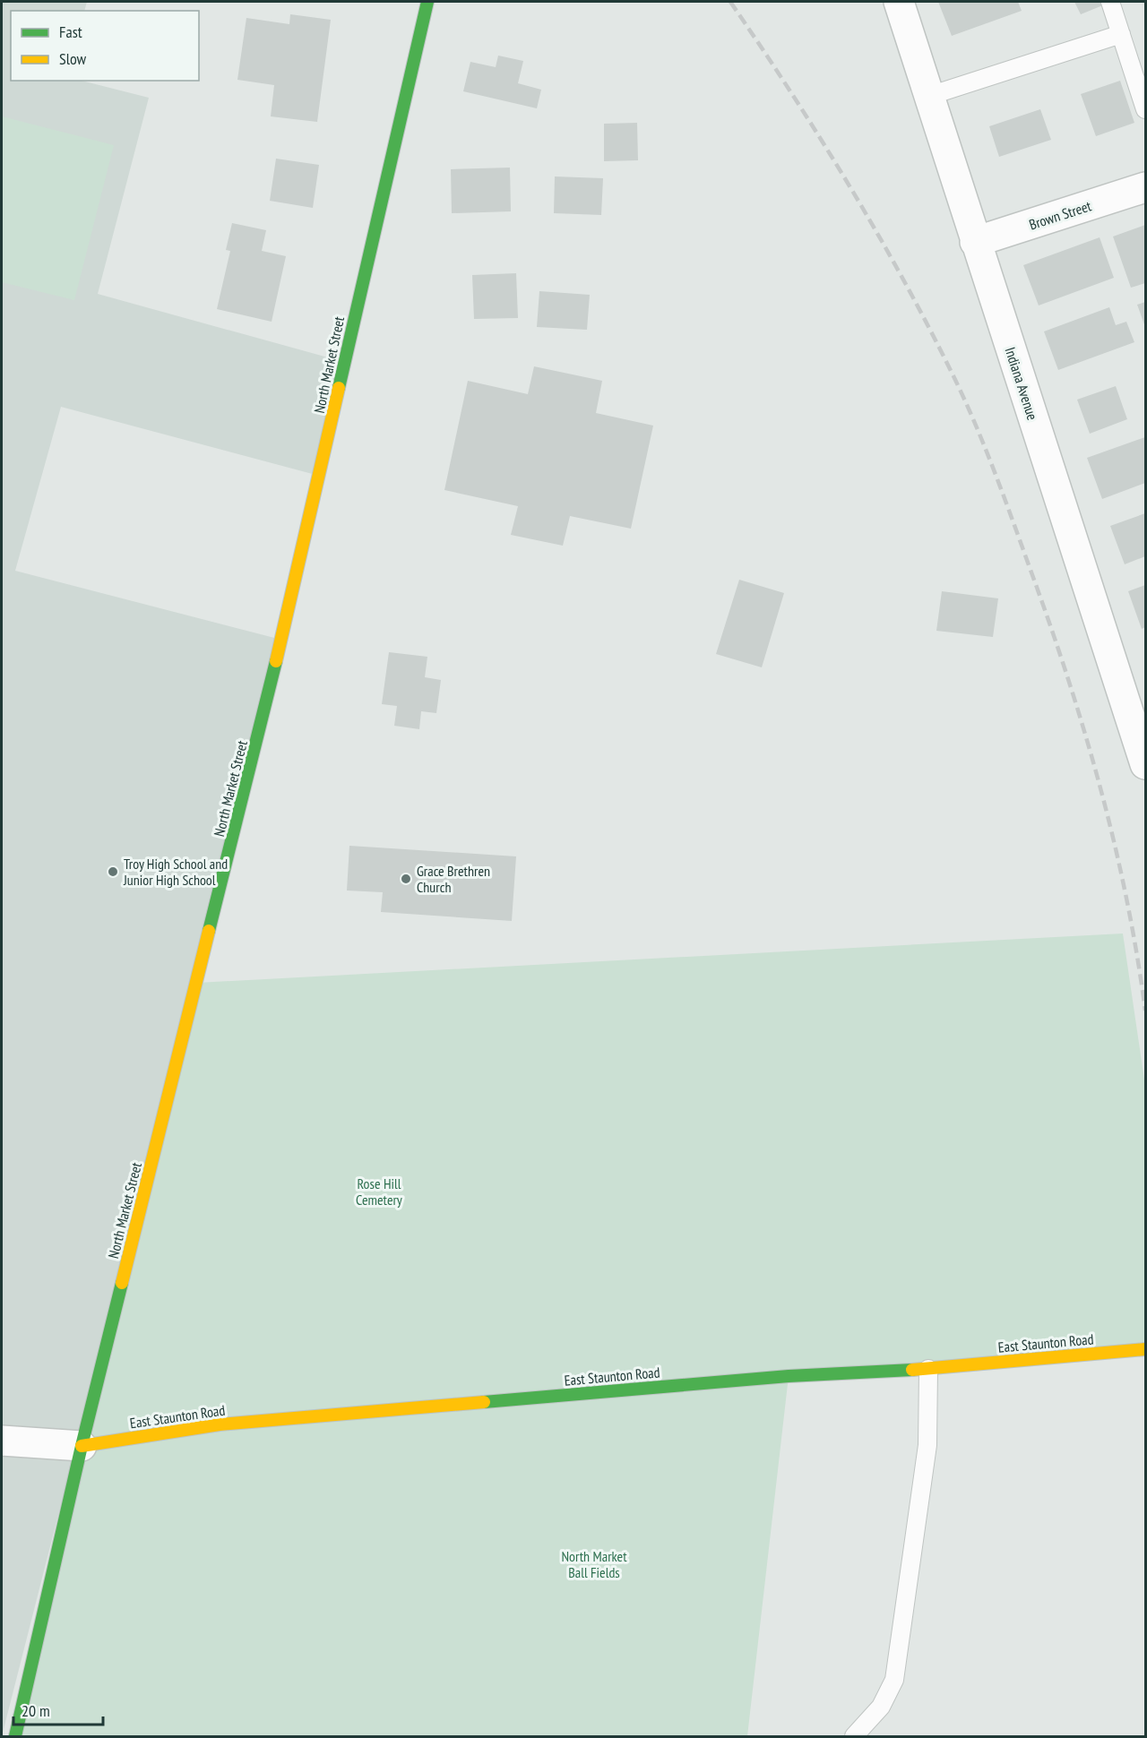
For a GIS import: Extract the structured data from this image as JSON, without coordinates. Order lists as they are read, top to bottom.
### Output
{
  "streets": {
    "street": [
      "Brown Street",
      "North Market Street",
      "Indiana Avenue",
      "East Staunton Road"
    ]
  },
  "crossings": [
    ["Brown Street", "Indiana Avenue"],
    ["North Market Street", "East Staunton Road"]
  ],
  "parks": ["Rose Hill Cemetery", "North Market Ball Fields"],
  "places": ["Troy High School and Junior High School", "Grace Brethren Church"],
  "legend": ["Fast", "Slow"],
  "scale_bar": "20 m"
}
